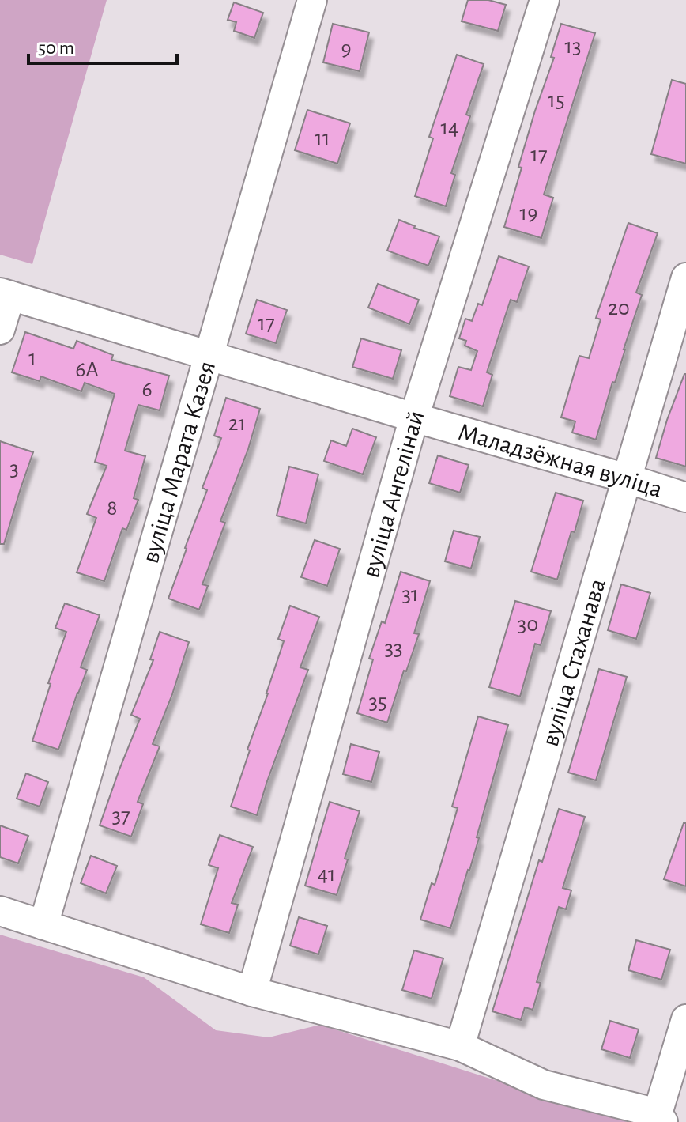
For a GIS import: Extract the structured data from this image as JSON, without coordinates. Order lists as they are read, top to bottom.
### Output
{
  "streets": {
    "street": [
      "Маладзёжная вуліца",
      "вуліца Марата Казея",
      "вуліца Ангелінай",
      "вуліца Стаханава"
    ]
  },
  "crossings": [
    ["Маладзёжная вуліца", "вуліца Марата Казея"],
    ["Маладзёжная вуліца", "вуліца Ангелінай"],
    ["Маладзёжная вуліца", "вуліца Стаханава"]
  ],
  "house_numbers": [
    "13",
    "9",
    "15",
    "14",
    "11",
    "17",
    "19",
    "20",
    "17",
    "1",
    "6А",
    "6",
    "21",
    "3",
    "8",
    "31",
    "30",
    "33",
    "35",
    "37",
    "41"
  ],
  "scale_bar": "50 m"
}
